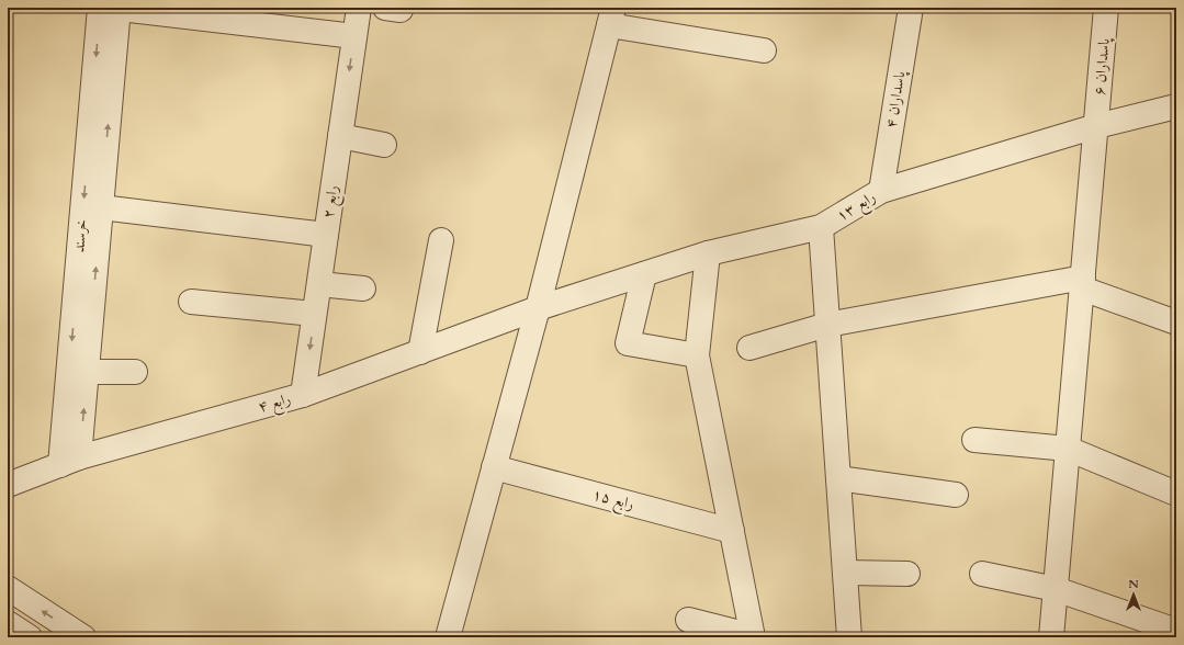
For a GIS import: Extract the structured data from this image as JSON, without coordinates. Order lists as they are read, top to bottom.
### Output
{
  "streets": {
    "street": [
      "پاسداران ۶",
      "پاسداران ۴",
      "رابع ۲",
      "رابع ۱۳",
      "خرسند",
      "رابع ۴",
      "رابع ۱۵"
    ]
  },
  "crossings": [
    ["پاسداران ۶", "رابع ۱۳"],
    ["پاسداران ۴", "رابع ۱۳"],
    ["رابع ۲", "رابع ۴"],
    ["رابع ۱۳", "رابع ۴"],
    ["خرسند", "رابع ۴"]
  ],
  "north": "top"
}
